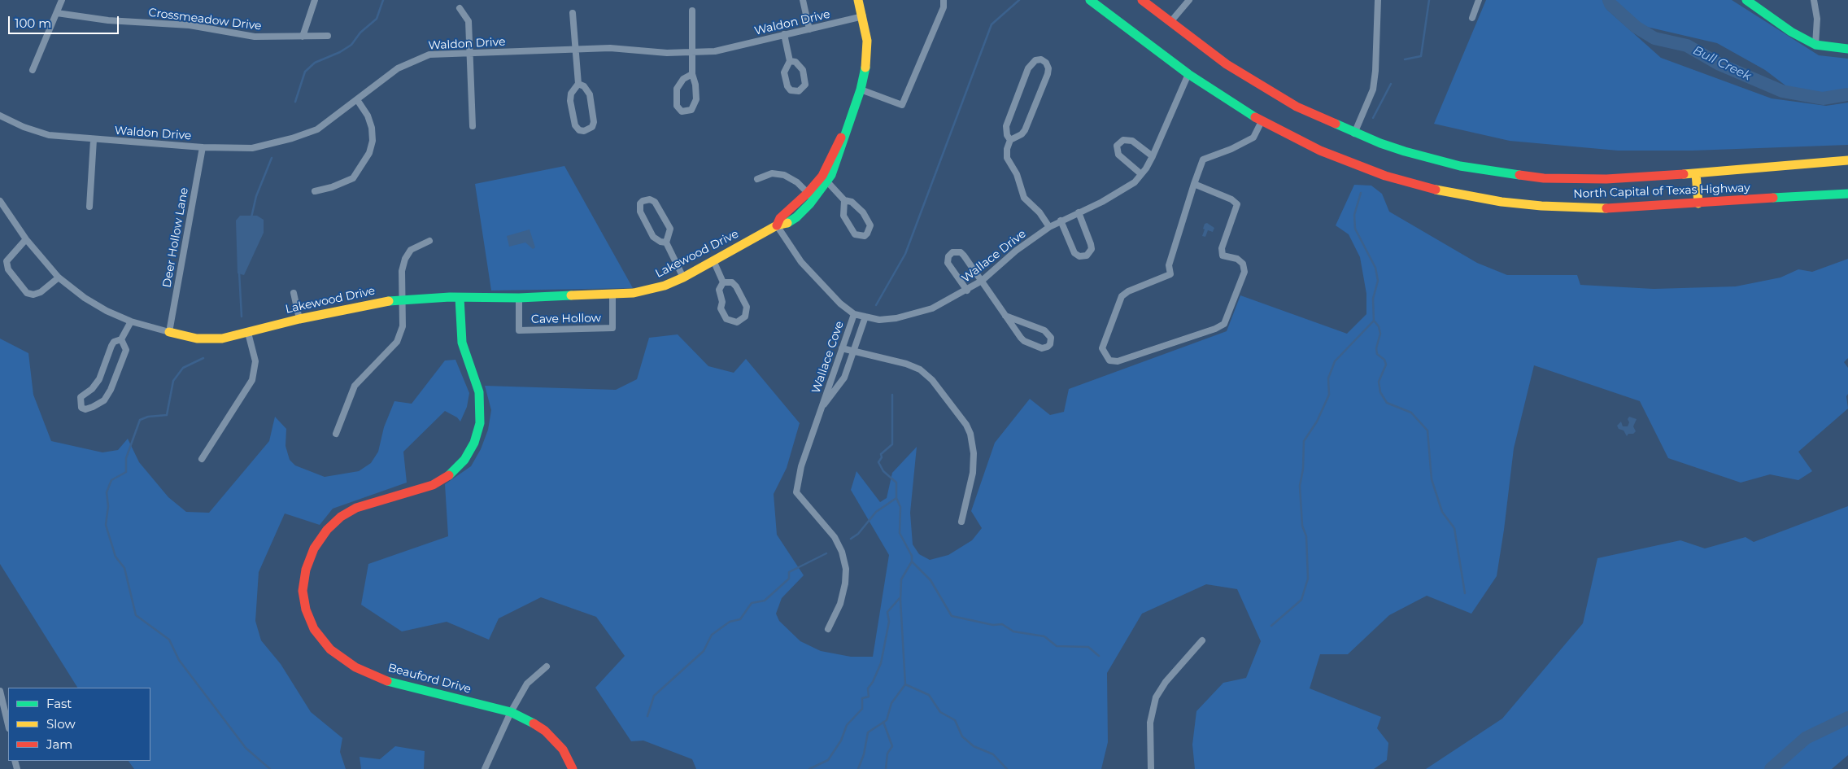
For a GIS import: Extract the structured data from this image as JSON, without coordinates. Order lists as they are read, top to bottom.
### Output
{
  "streets": {
    "main road": ["North Capital of Texas Highway", "Lakewood Drive", "Beauford Drive"],
    "street": [
      "Crossmeadow Drive",
      "Waldon Drive",
      "Deer Hollow Lane",
      "Wallace Drive",
      "Cave Hollow",
      "Wallace Cove"
    ]
  },
  "crossings": [
    ["Waldon Drive", "Deer Hollow Lane"],
    ["Waldon Drive", "Lakewood Drive"],
    ["North Capital of Texas Highway", "Wallace Drive"],
    ["Deer Hollow Lane", "Lakewood Drive"],
    ["Lakewood Drive", "Wallace Drive"],
    ["Lakewood Drive", "Cave Hollow"],
    ["Lakewood Drive", "Beauford Drive"],
    ["Wallace Drive", "Wallace Cove"]
  ],
  "water": ["Bull Creek"],
  "legend": ["Fast", "Slow", "Jam"],
  "scale_bar": "100 m"
}
